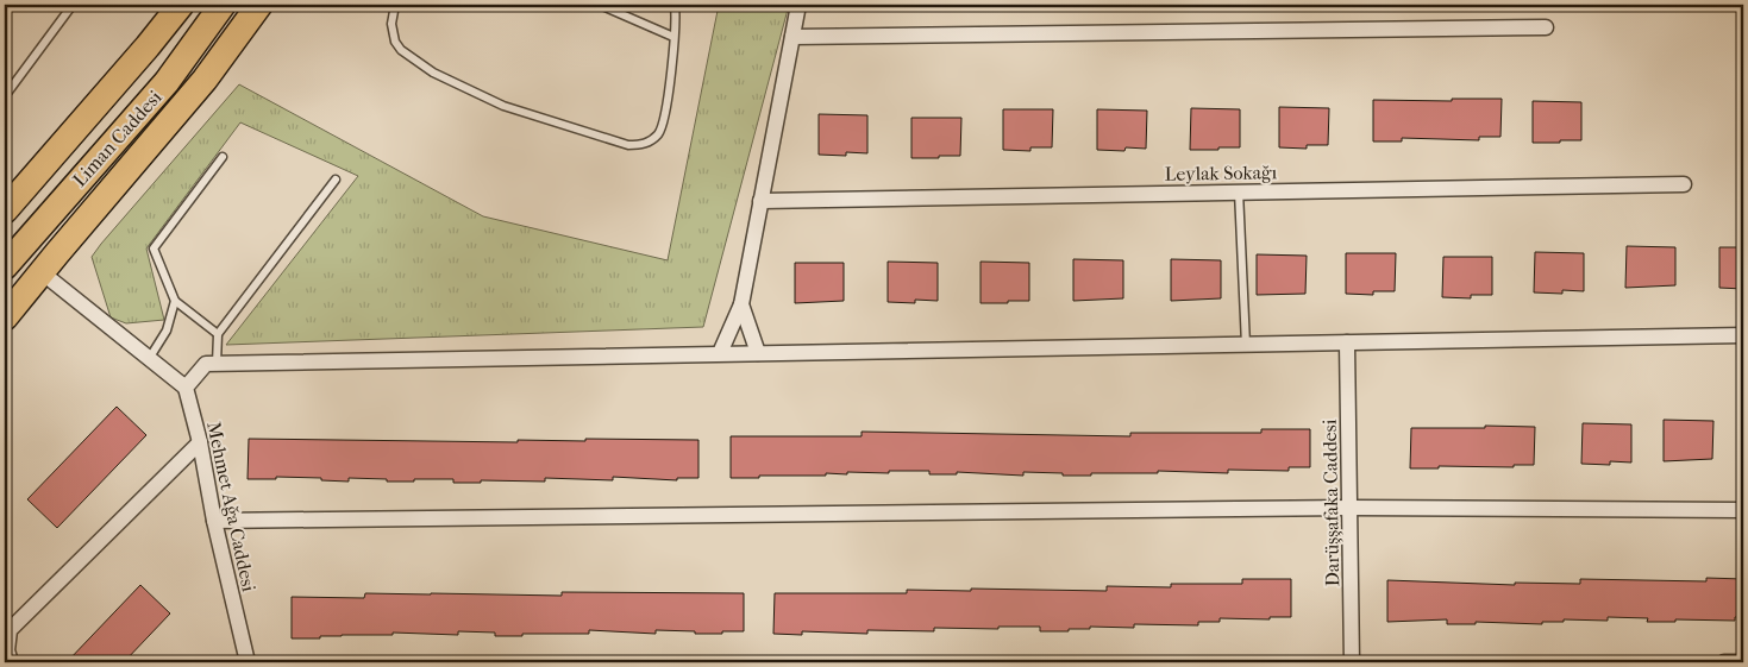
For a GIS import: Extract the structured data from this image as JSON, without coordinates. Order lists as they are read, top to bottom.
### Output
{
  "streets": {
    "highway": ["Liman Caddesi"],
    "street": ["Leylak Sokağı", "Darüşşafaka Caddesi", "Mehmet Ağa Caddesi"]
  }
}
